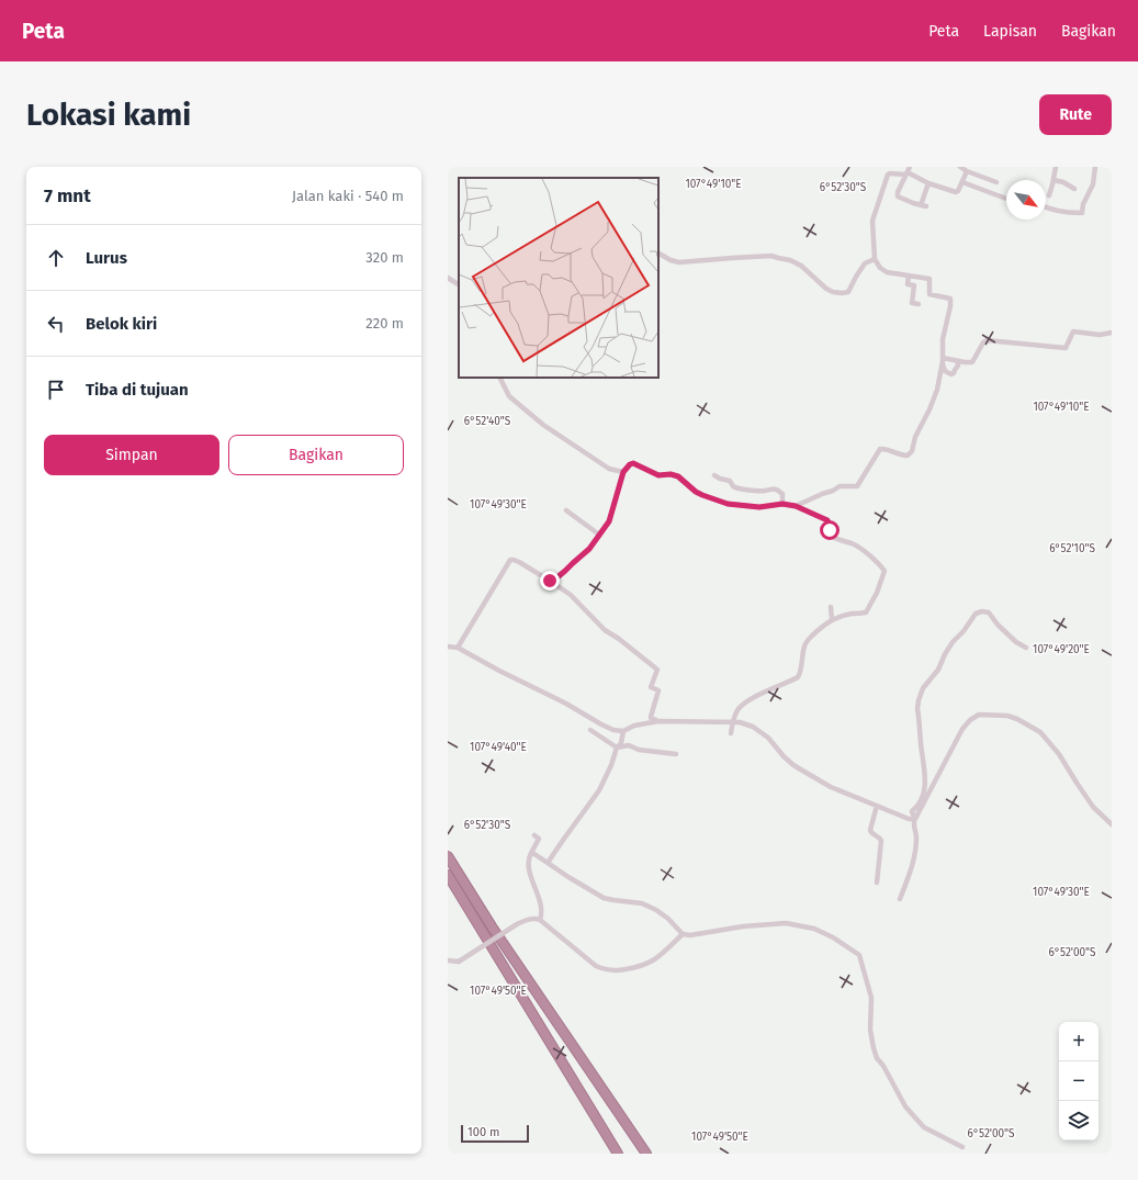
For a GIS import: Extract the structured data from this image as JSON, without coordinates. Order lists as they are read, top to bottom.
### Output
{
  "scale_bar": "100 m",
  "north": "bottom right",
  "page": {
    "header": "Peta",
    "nav": ["Peta", "Lapisan", "Bagikan"],
    "buttons": [
      "Rute",
      ["Simpan", "Bagikan"]
    ],
    "title": "Lokasi kami",
    "heading": ["7 mnt", "Jalan kaki · 540 m"],
    "list": [
      ["Lurus", "320 m"],
      ["Belok kiri", "220 m"],
      "Tiba di tujuan"
    ],
    "map_buttons": ["+", "−"],
    "scale": "100 m"
  },
  "coordinates": [
    "107°49'10\"E",
    "6°52'30\"S",
    "6°52'40\"S",
    "107°49'30\"E",
    "6°52'10\"S",
    "107°49'20\"E",
    "107°49'40\"E",
    "6°52'00\"S",
    "107°49'50\"E"
  ]
}
